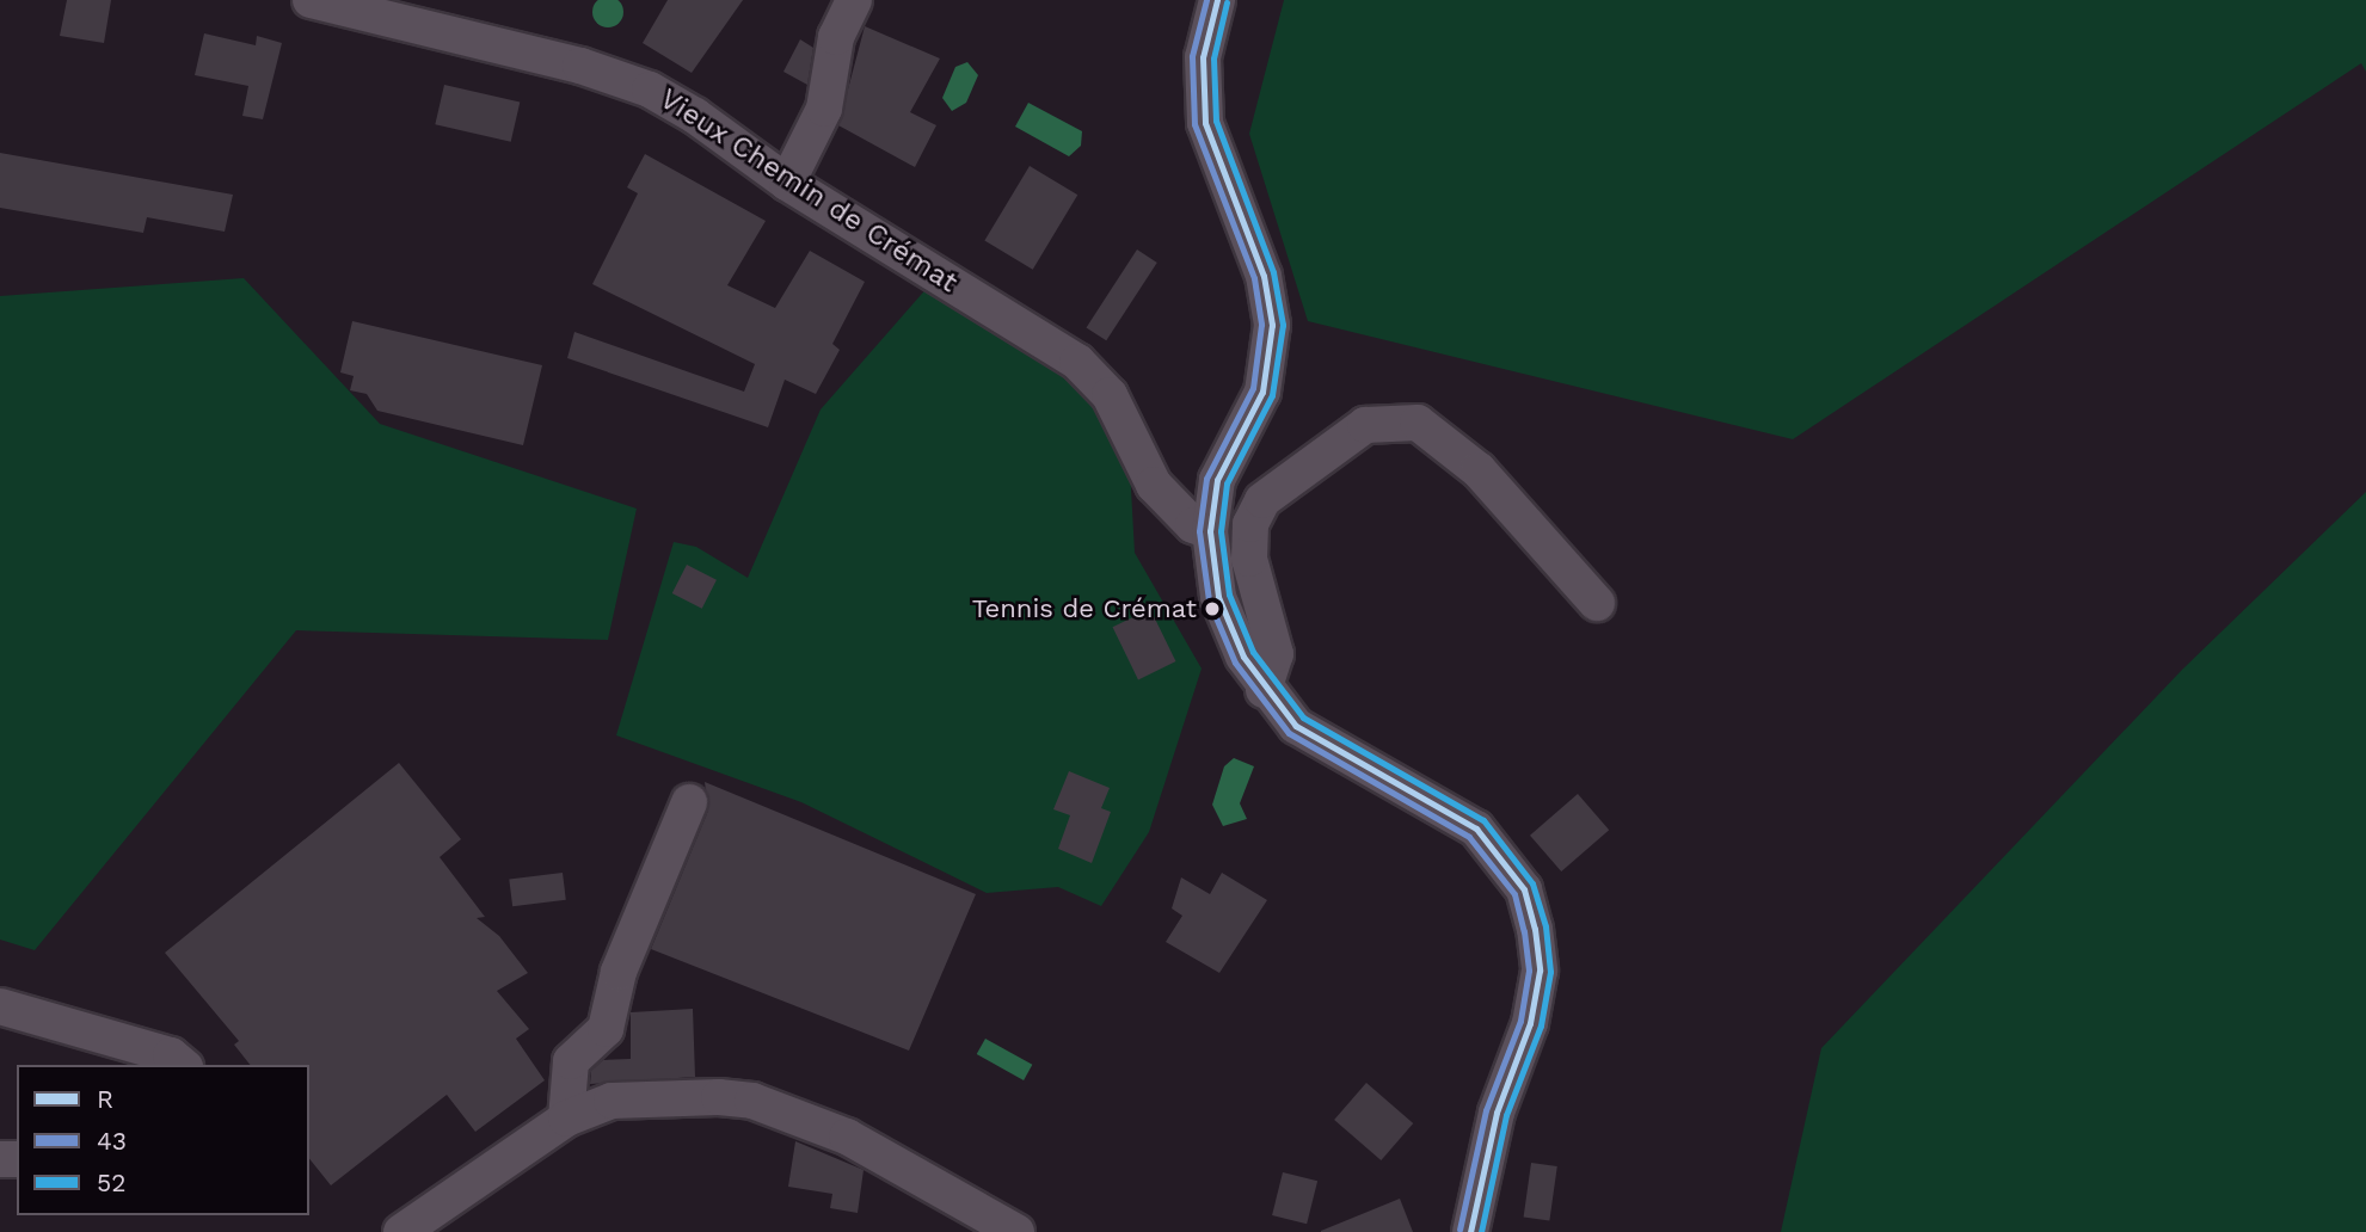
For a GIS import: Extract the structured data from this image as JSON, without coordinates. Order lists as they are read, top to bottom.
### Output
{
  "streets": {
    "street": ["Vieux Chemin de Crémat"]
  },
  "places": ["Tennis de Crémat"],
  "lines": ["transit line R", "transit line 43", "transit line 52"],
  "legend": ["R", "43", "52"]
}
